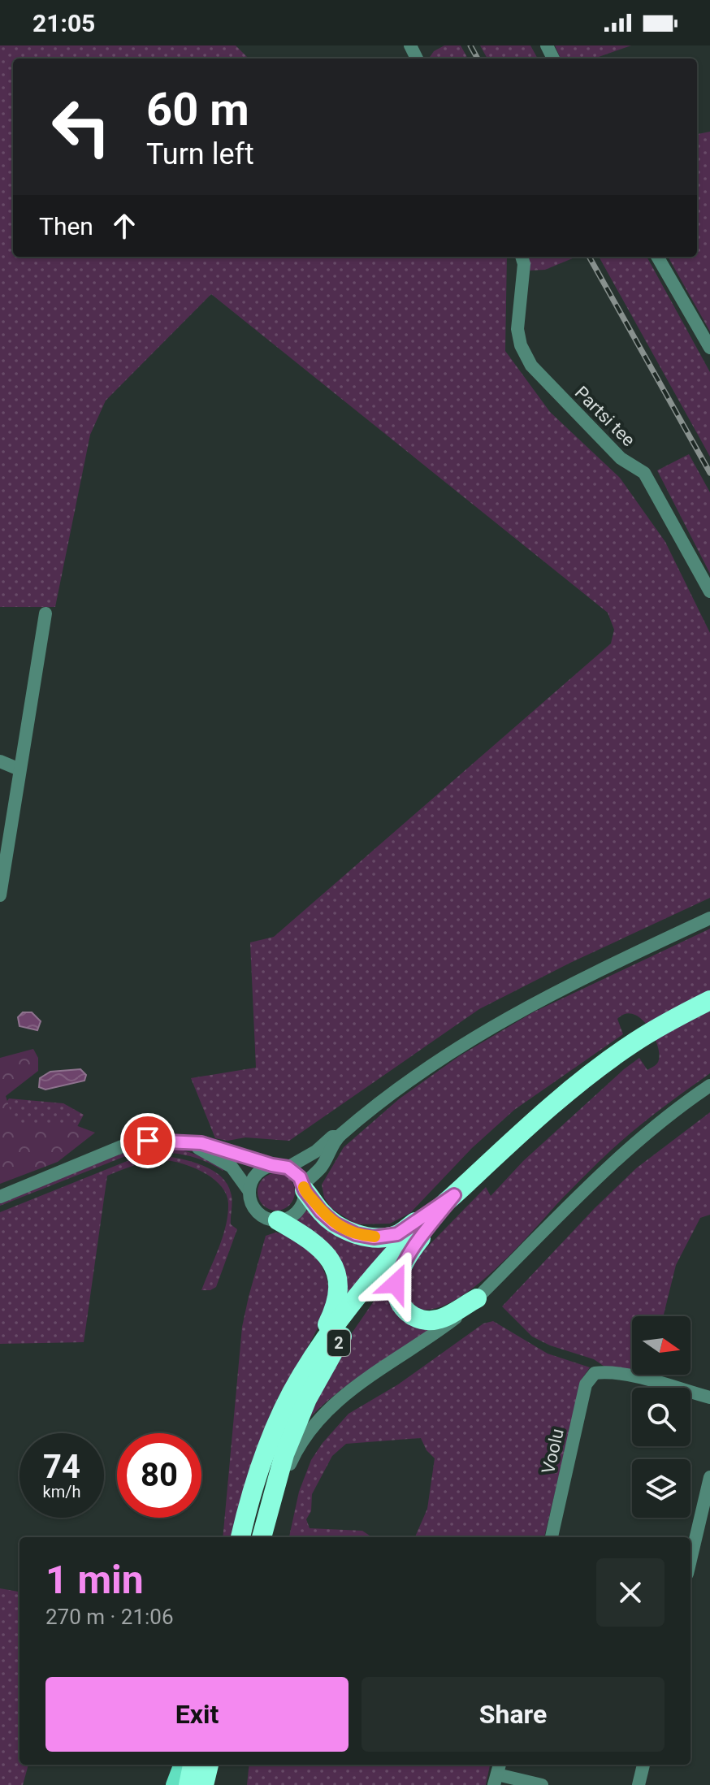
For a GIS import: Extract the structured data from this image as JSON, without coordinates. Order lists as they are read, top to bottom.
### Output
{
  "streets": {
    "highway": ["2"],
    "street": ["Partsi tee", "Voolu"]
  },
  "north": "right",
  "page": {
    "status": "21:05",
    "turn": ["60 m", "Turn left"],
    "then": "Then",
    "speed": "74 km/h",
    "limit": "80",
    "heading": ["1 min", "270 m · 21:06"],
    "buttons": ["Exit", "Share"]
  }
}
